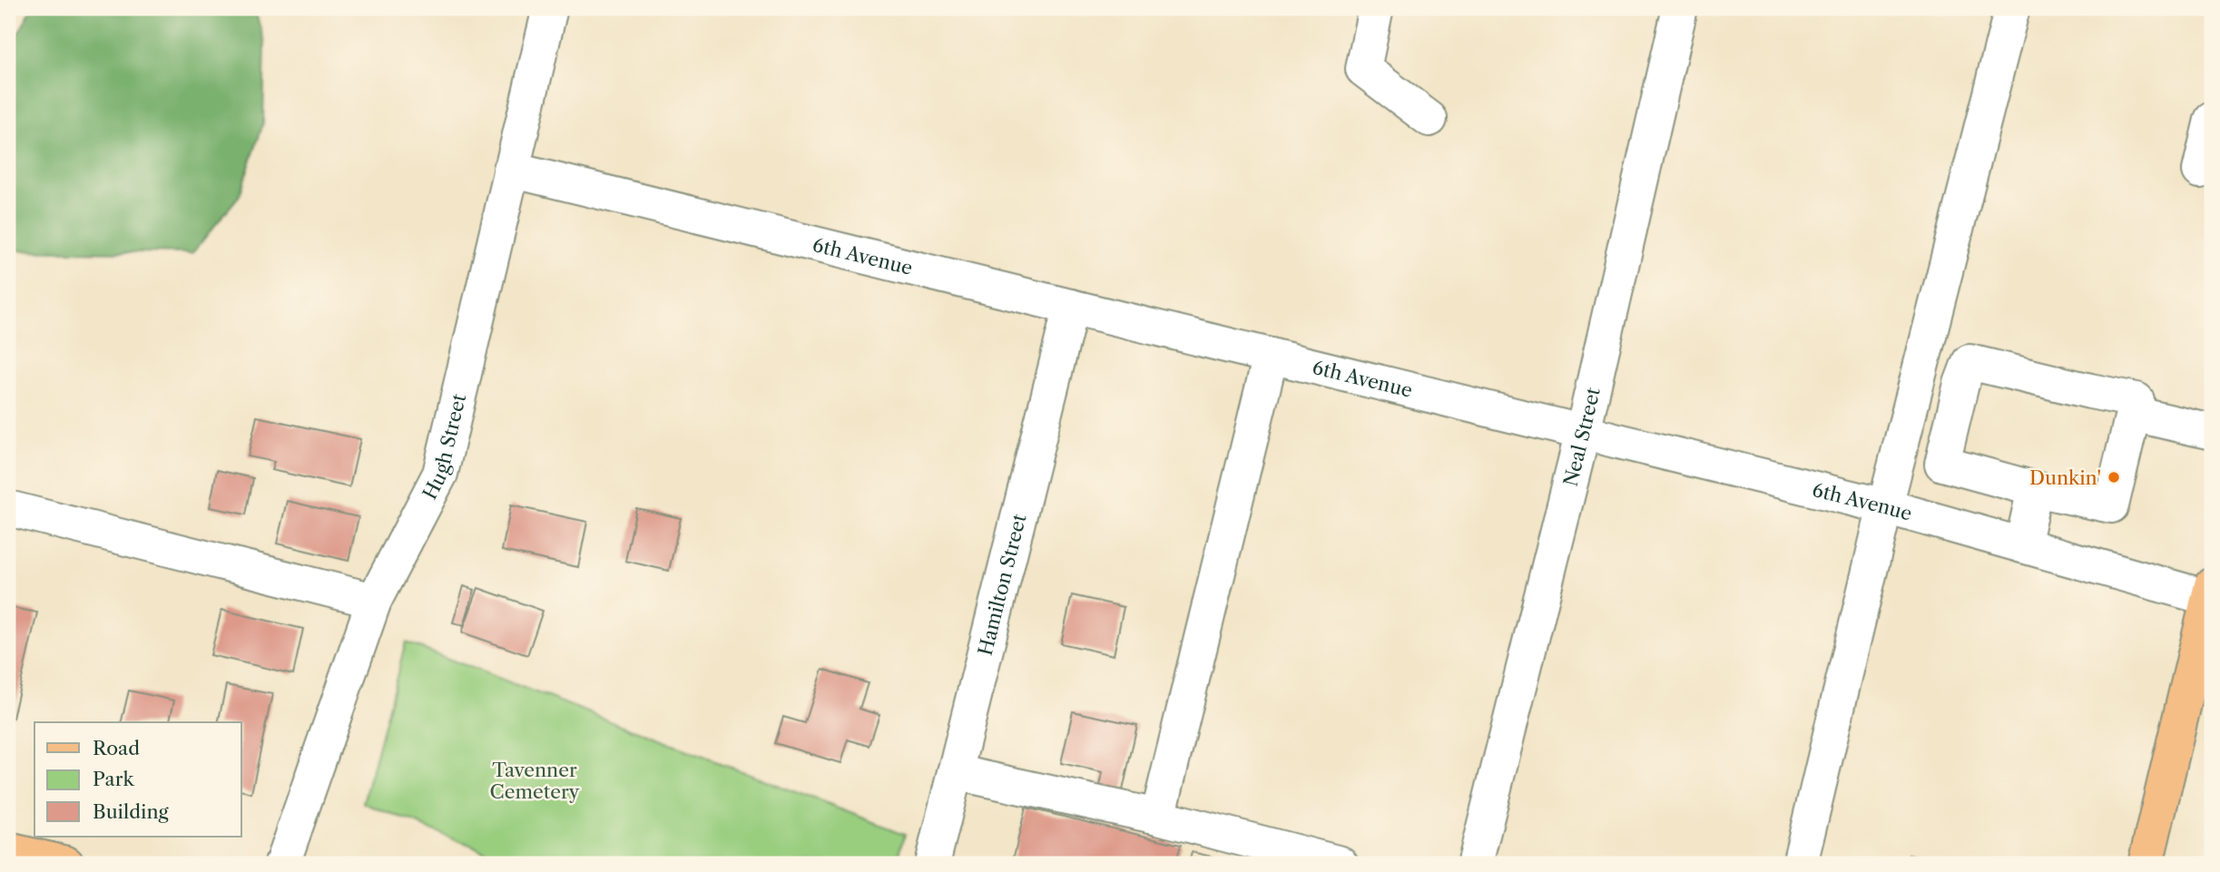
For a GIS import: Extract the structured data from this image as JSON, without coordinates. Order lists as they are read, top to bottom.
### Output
{
  "streets": {
    "street": [
      "6th Avenue",
      "Neal Street",
      "Hugh Street",
      "Hamilton Street"
    ]
  },
  "crossings": [
    ["6th Avenue", "Neal Street"],
    ["6th Avenue", "Hugh Street"],
    ["6th Avenue", "Hamilton Street"]
  ],
  "parks": ["Tavenner Cemetery"],
  "places": ["Dunkin'"],
  "legend": ["Road", "Park", "Building"]
}
